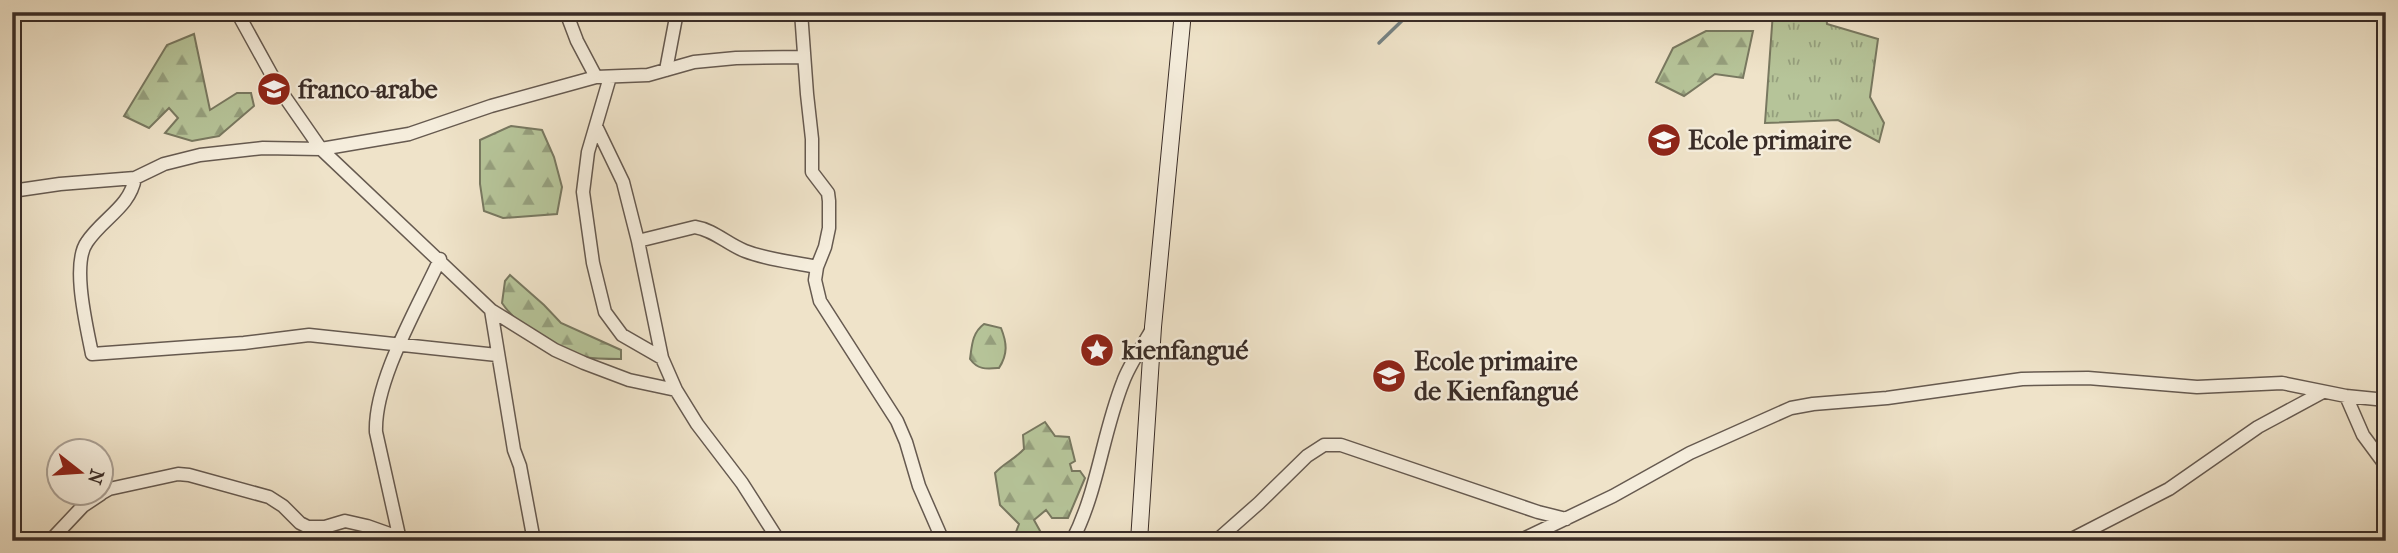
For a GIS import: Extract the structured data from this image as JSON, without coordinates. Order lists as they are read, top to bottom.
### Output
{
  "places": {
    "school or university": ["franco-arabe", "Ecole primaire", "Ecole primaire de Kienfangué"],
    "place": ["kienfangué"]
  },
  "north": "right"
}
